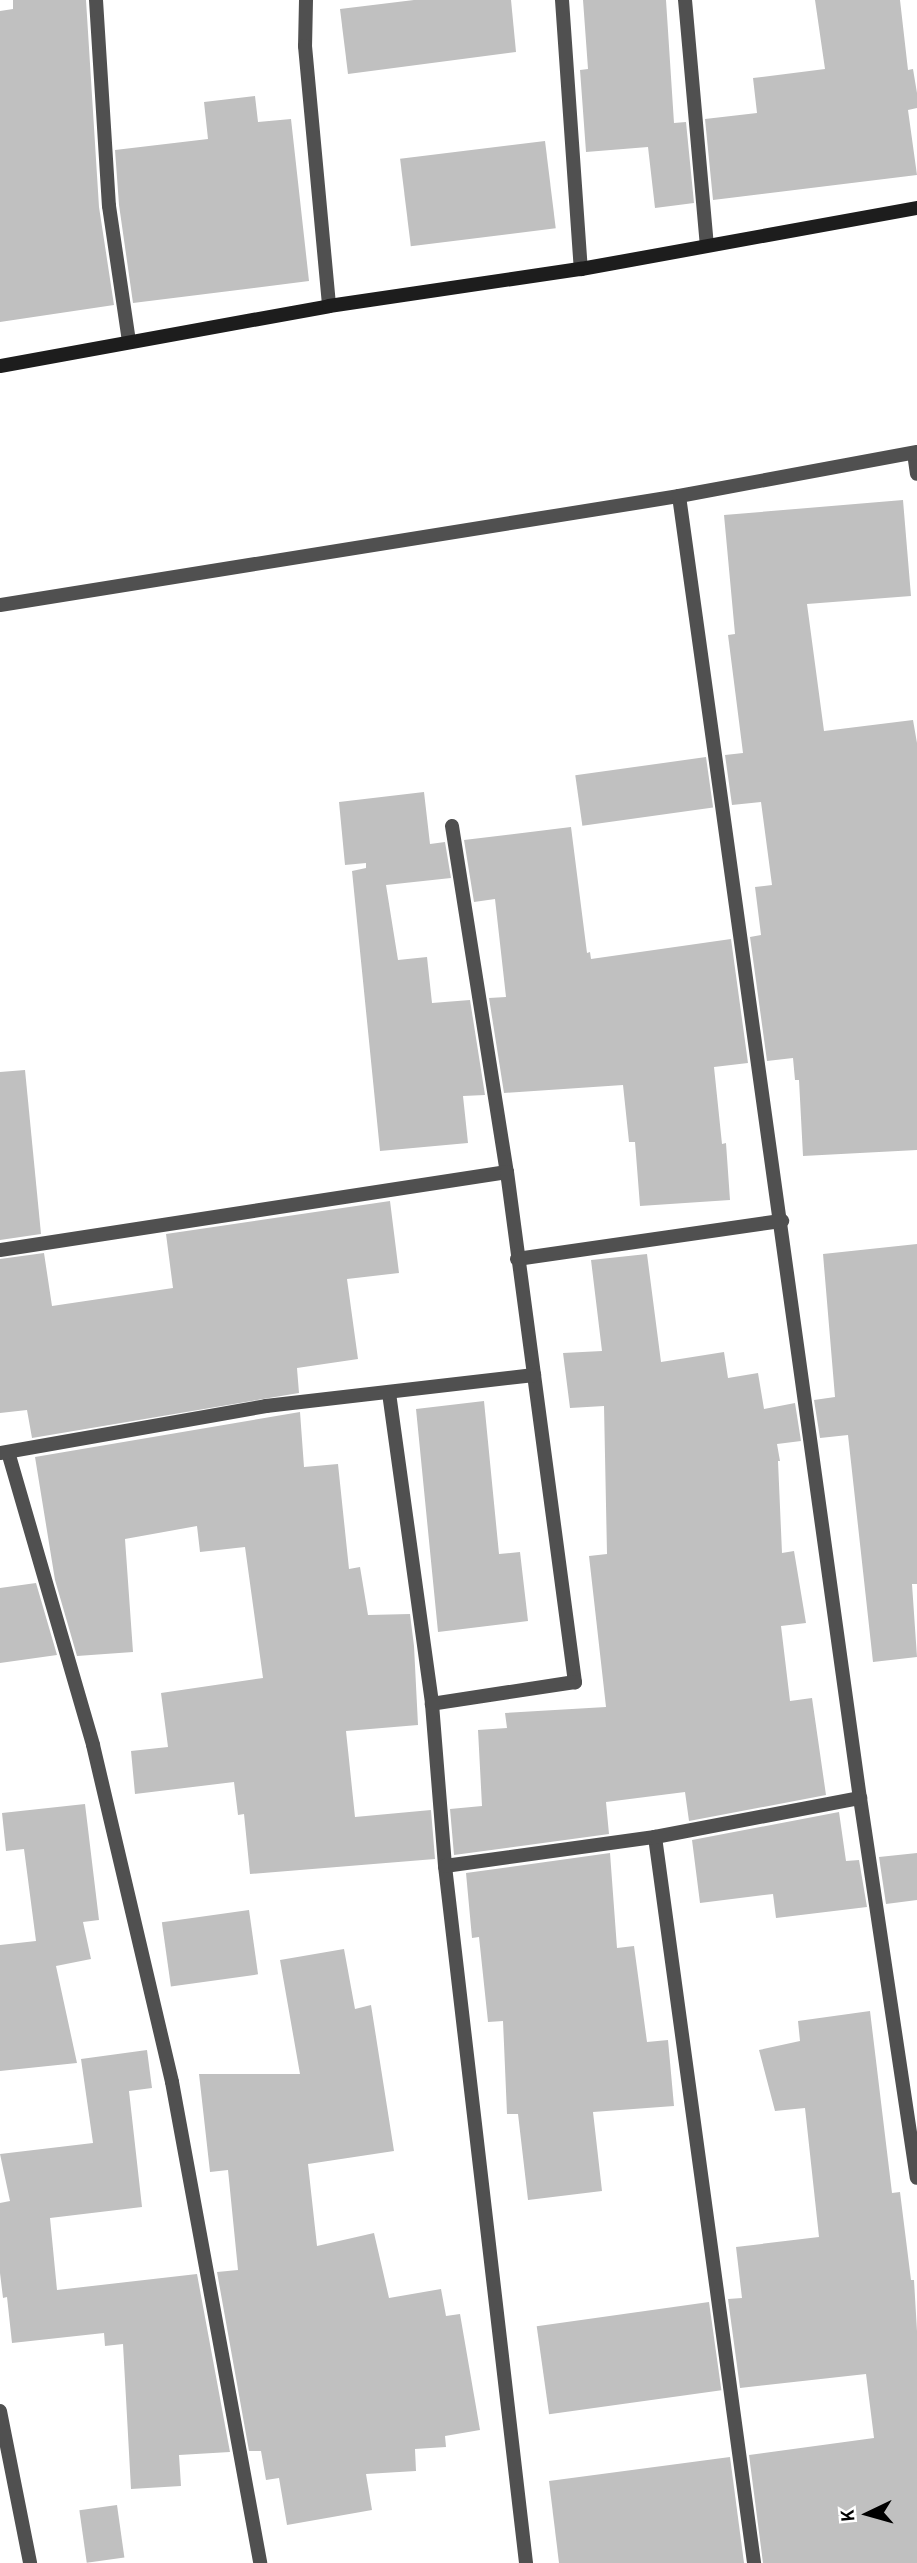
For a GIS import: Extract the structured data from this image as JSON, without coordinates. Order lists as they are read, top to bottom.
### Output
{
  "north": "left"
}
